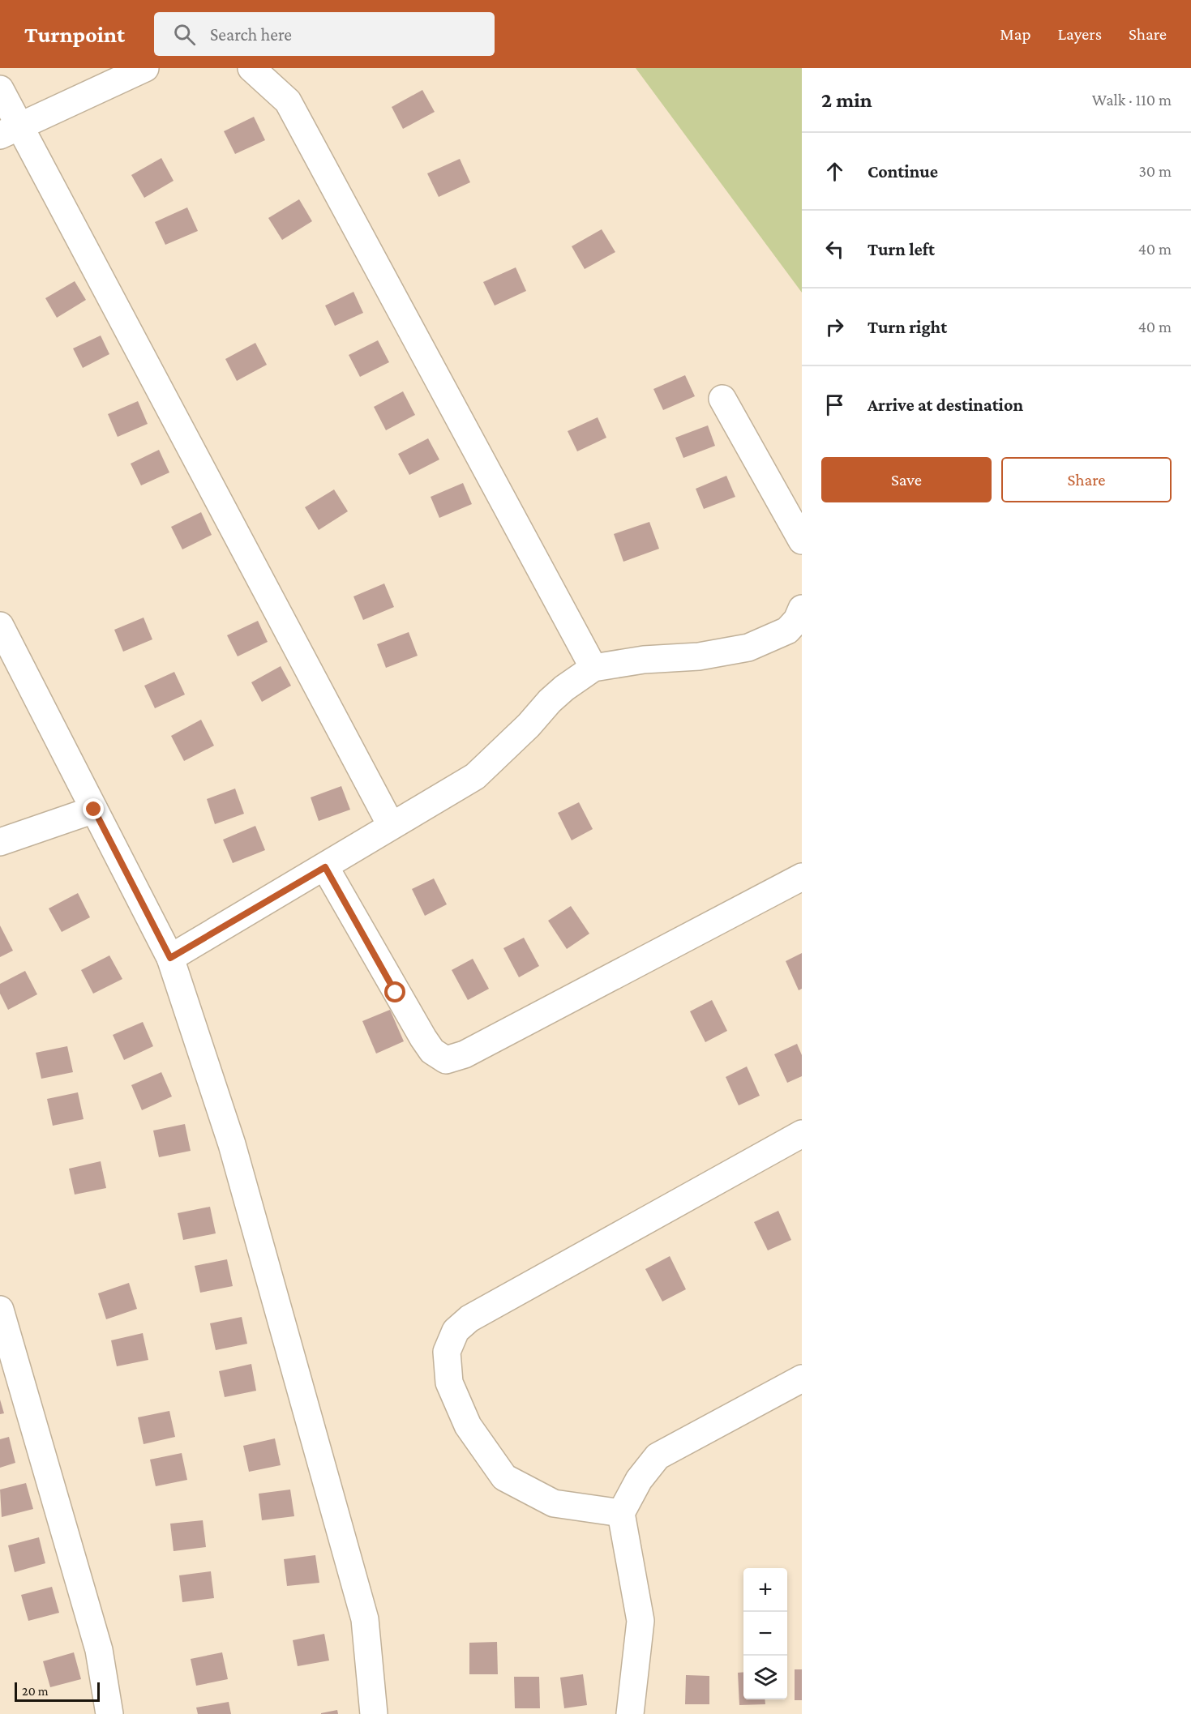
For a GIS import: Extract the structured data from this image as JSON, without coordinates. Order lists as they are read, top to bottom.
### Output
{
  "scale_bar": "20 m",
  "page": {
    "header": "Turnpoint",
    "search": "Search here",
    "nav": ["Map", "Layers", "Share"],
    "heading": ["2 min", "Walk · 110 m"],
    "list": [
      ["Continue", "30 m"],
      ["Turn left", "40 m"],
      ["Turn right", "40 m"],
      "Arrive at destination"
    ],
    "buttons": ["Save", "Share"],
    "map_buttons": ["+", "−"],
    "scale": "20 m"
  }
}
